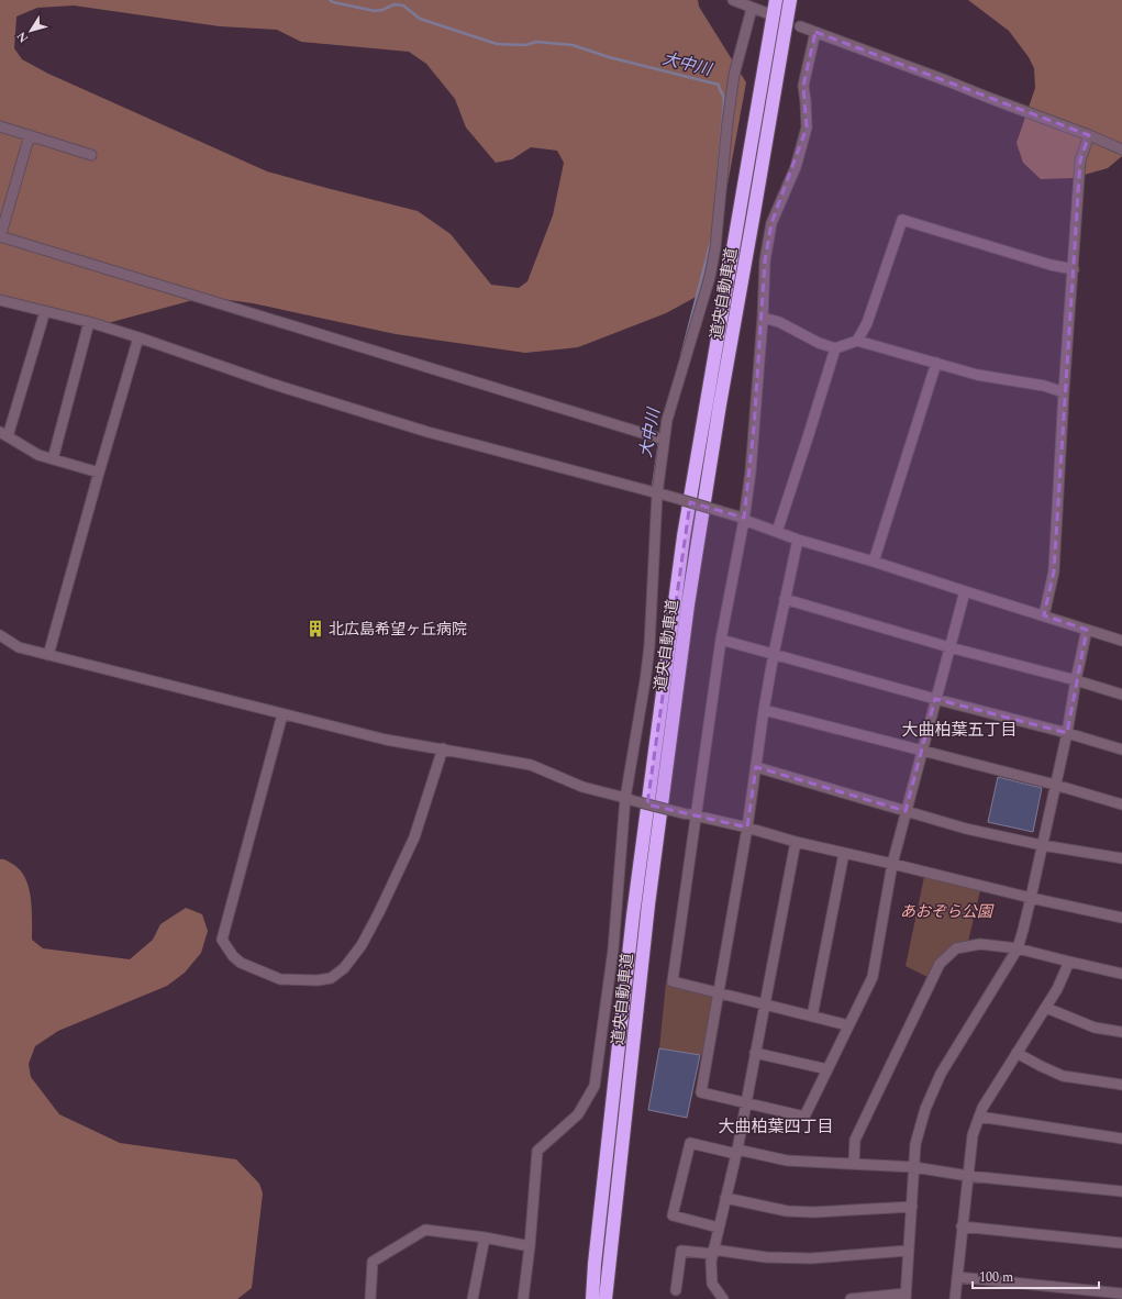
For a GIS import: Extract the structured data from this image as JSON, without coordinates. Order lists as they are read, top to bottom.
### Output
{
  "streets": {
    "highway": ["道央自動車道"]
  },
  "districts": ["大曲柏葉五丁目", "大曲柏葉四丁目"],
  "water": ["大中川"],
  "parks": ["あおぞら公園"],
  "places": {
    "building": ["北広島希望ヶ丘病院"]
  },
  "scale_bar": "100 m",
  "north": "bottom left"
}
